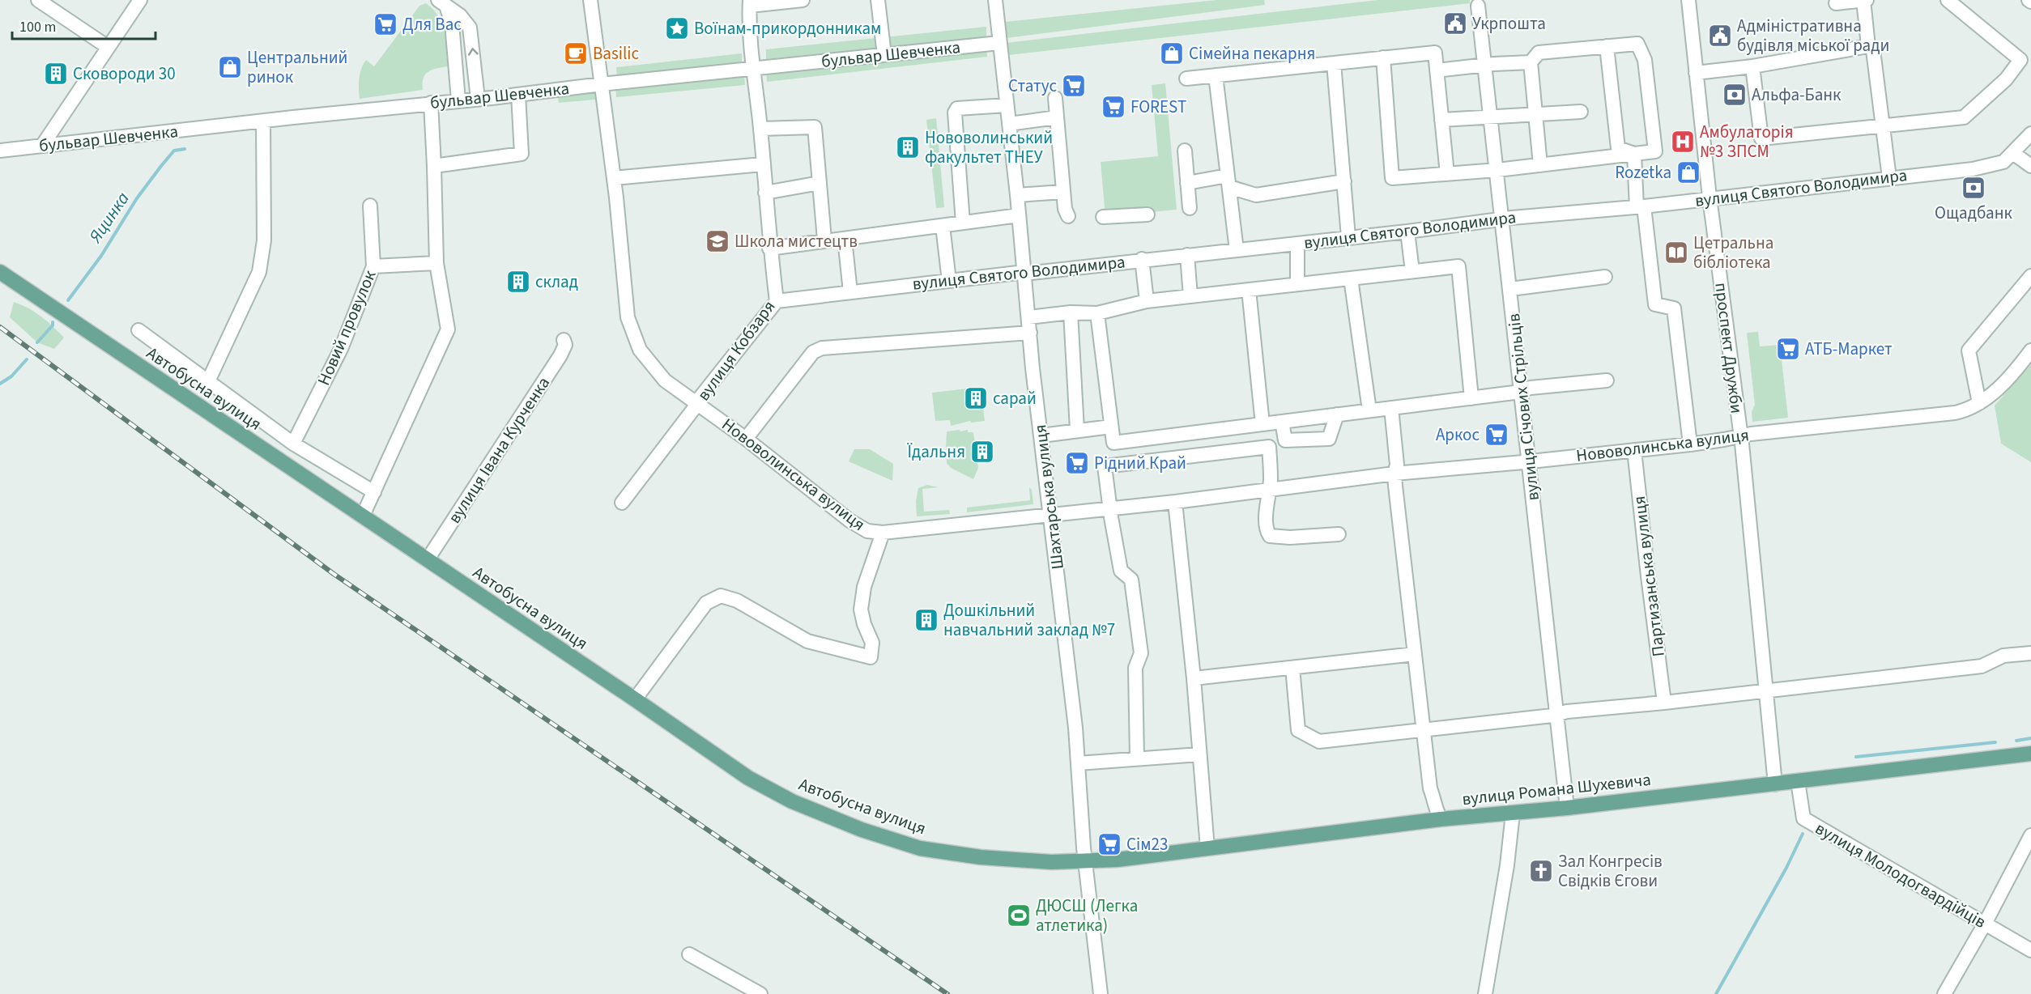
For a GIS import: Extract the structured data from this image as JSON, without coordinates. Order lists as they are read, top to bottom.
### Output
{
  "streets": {
    "main road": ["Автобусна вулиця", "вулиця Романа Шухевича"],
    "street": [
      "бульвар Шевченка",
      "вулиця Святого Володимира",
      "Новий провулок",
      "проспект Дружби",
      "вулиця Кобзаря",
      "вулиця Січових Стрільців",
      "Нововолинська вулиця",
      "вулиця Івана Курченка",
      "Шахтарська вулиця",
      "Партизанська вулиця",
      "вулиця Молодогвардійців"
    ]
  },
  "crossings": [
    ["бульвар Шевченка", "вулиця Кобзаря"],
    ["бульвар Шевченка", "Нововолинська вулиця"],
    ["бульвар Шевченка", "Шахтарська вулиця"],
    ["вулиця Святого Володимира", "проспект Дружби"],
    ["вулиця Святого Володимира", "вулиця Кобзаря"],
    ["вулиця Святого Володимира", "вулиця Січових Стрільців"],
    ["вулиця Святого Володимира", "Шахтарська вулиця"],
    ["Новий провулок", "Автобусна вулиця"],
    ["проспект Дружби", "Нововолинська вулиця"],
    ["проспект Дружби", "вулиця Романа Шухевича"],
    ["вулиця Кобзаря", "Нововолинська вулиця"],
    ["Автобусна вулиця", "вулиця Івана Курченка"],
    ["Автобусна вулиця", "Шахтарська вулиця"],
    ["Автобусна вулиця", "вулиця Романа Шухевича"],
    ["вулиця Січових Стрільців", "Нововолинська вулиця"],
    ["вулиця Січових Стрільців", "вулиця Романа Шухевича"],
    ["Нововолинська вулиця", "Шахтарська вулиця"],
    ["Нововолинська вулиця", "Партизанська вулиця"],
    ["Шахтарська вулиця", "вулиця Романа Шухевича"],
    ["вулиця Романа Шухевича", "вулиця Молодогвардійців"]
  ],
  "water": ["Яцинка"],
  "places": {
    "public building": ["Укрпошта", "Адміністративна будівля міської ради"],
    "supermarket": [
      "Для Вас",
      "Статус",
      "FOREST",
      "АТБ-Маркет",
      "Аркос",
      "Рідний Край",
      "Сім23"
    ],
    "place": ["Воїнам-прикордонникам"],
    "cafe": ["Basilic"],
    "shop": ["Сімейна пекарня", "Центральний ринок", "Rozetka"],
    "building": [
      "Сковороди 30",
      "Нововолинський факультет ТНЕУ",
      "склад",
      "сарай",
      "Їдальня",
      "Дошкільний навчальний заклад №7"
    ],
    "bank": ["Альфа-Банк", "Ощадбанк"],
    "hospital": ["Амбулаторія №3 ЗПСМ"],
    "school or university": ["Школа мистецтв"],
    "library": ["Цетральна бібліотека"],
    "church": ["Зал Конгресів Свідків Єгови"],
    "sports": ["ДЮСШ (Легка атлетика)"]
  },
  "scale_bar": "100 m"
}
